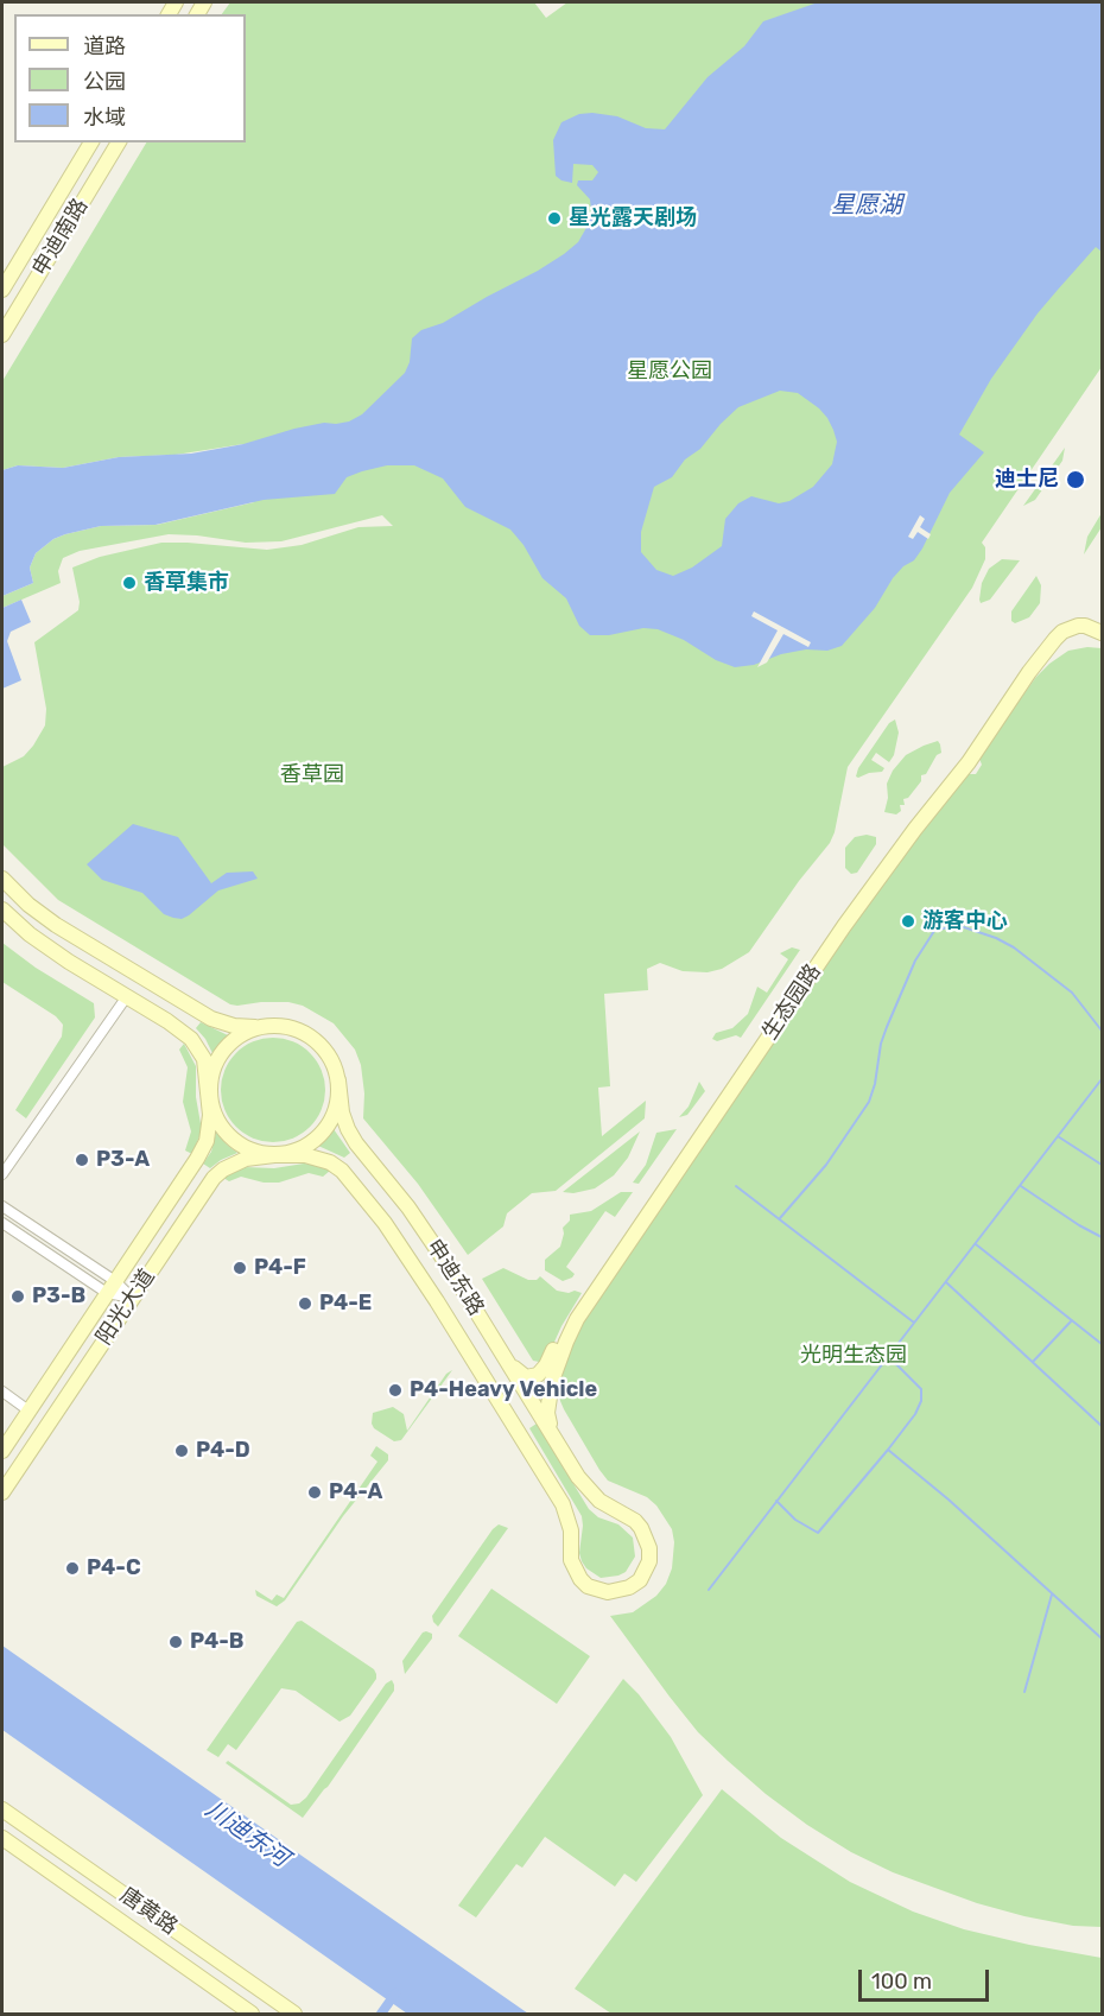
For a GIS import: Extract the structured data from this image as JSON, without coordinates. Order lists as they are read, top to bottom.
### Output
{
  "streets": {
    "street": [
      "申迪南路",
      "生态园路",
      "申迪东路",
      "阳光大道",
      "唐黄路"
    ]
  },
  "crossings": [
    ["生态园路", "申迪东路"],
    ["申迪东路", "阳光大道"]
  ],
  "water": ["星愿湖", "川迪东河"],
  "parks": ["星愿公园", "香草园", "光明生态园"],
  "places": [
    "星光露天剧场",
    "迪士尼",
    "香草集市",
    "游客中心",
    "P3-A",
    "P4-F",
    "P3-B",
    "P4-E",
    "P4-Heavy Vehicle",
    "P4-D",
    "P4-A",
    "P4-C",
    "P4-B"
  ],
  "legend": ["道路", "公园", "水域"],
  "scale_bar": "100 m"
}
